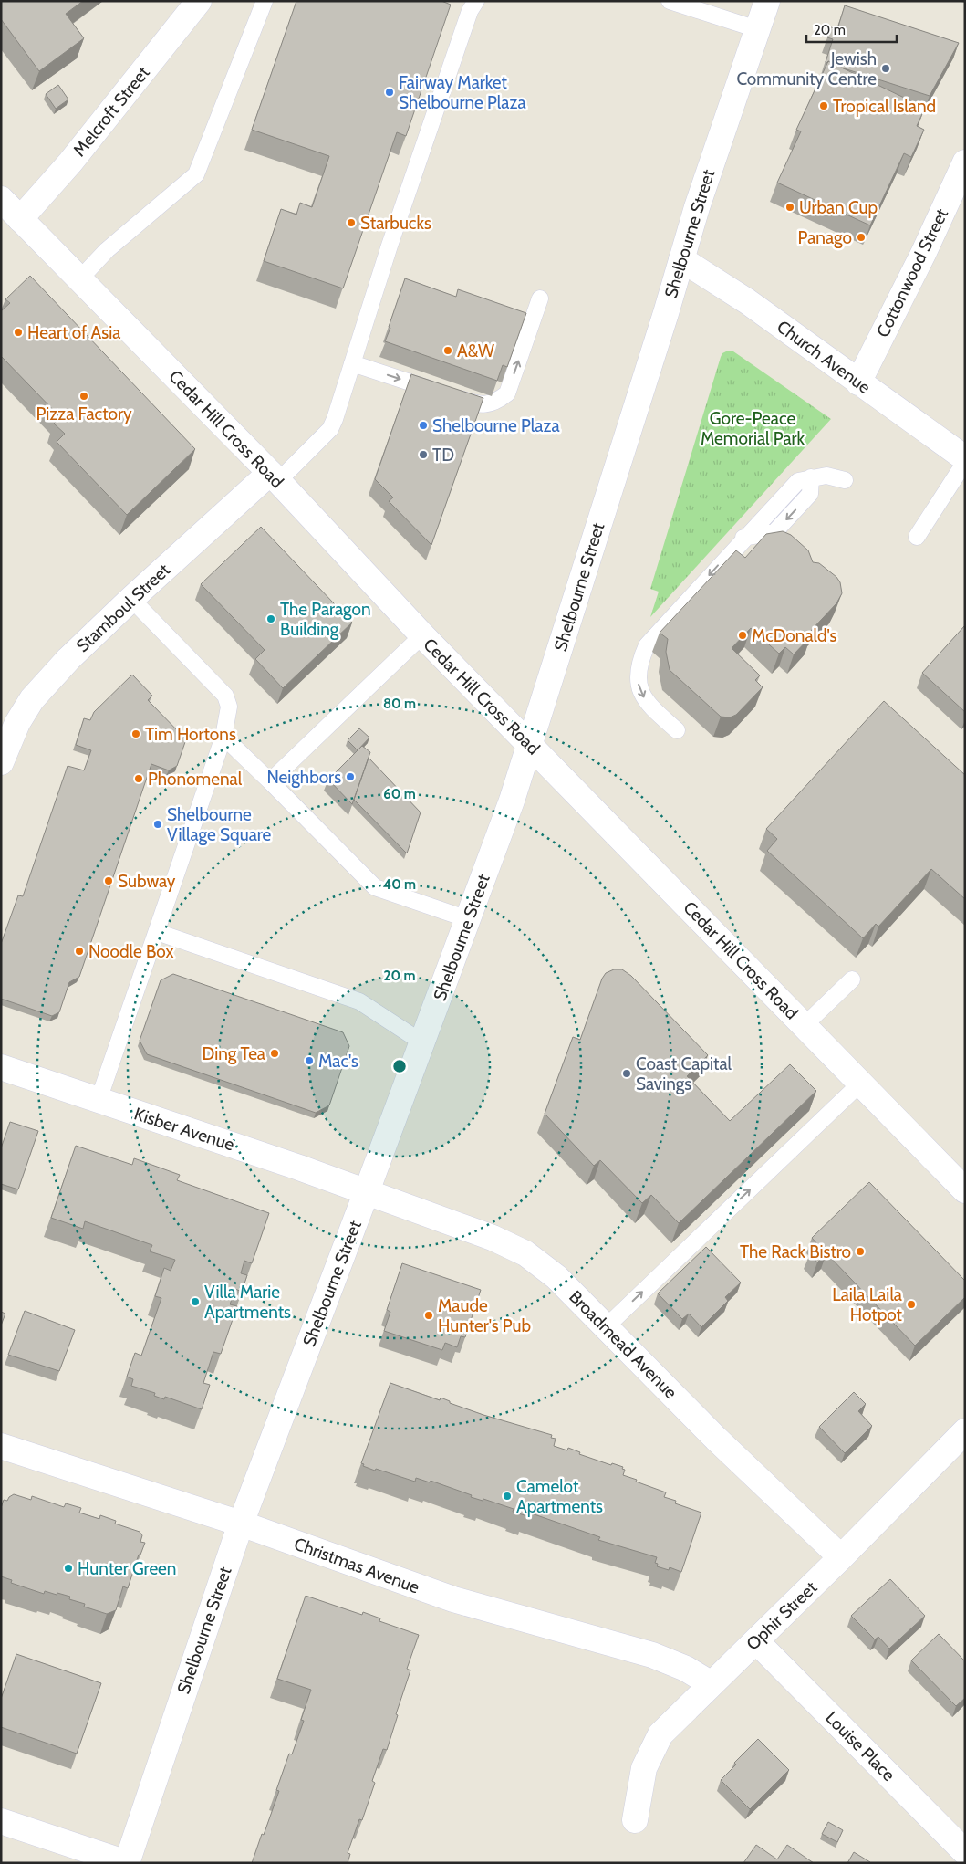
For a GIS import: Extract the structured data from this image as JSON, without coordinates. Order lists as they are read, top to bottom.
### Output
{
  "streets": {
    "street": [
      "Melcroft Street",
      "Shelbourne Street",
      "Cottonwood Street",
      "Church Avenue",
      "Cedar Hill Cross Road",
      "Stamboul Street",
      "Kisber Avenue",
      "Broadmead Avenue",
      "Christmas Avenue",
      "Ophir Street",
      "Louise Place"
    ]
  },
  "crossings": [
    ["Melcroft Street", "Cedar Hill Cross Road"],
    ["Shelbourne Street", "Church Avenue"],
    ["Shelbourne Street", "Cedar Hill Cross Road"],
    ["Shelbourne Street", "Kisber Avenue"],
    ["Shelbourne Street", "Broadmead Avenue"],
    ["Shelbourne Street", "Christmas Avenue"],
    ["Cottonwood Street", "Church Avenue"],
    ["Cedar Hill Cross Road", "Stamboul Street"],
    ["Kisber Avenue", "Broadmead Avenue"],
    ["Broadmead Avenue", "Ophir Street"],
    ["Christmas Avenue", "Ophir Street"],
    ["Ophir Street", "Louise Place"]
  ],
  "parks": ["Gore-Peace Memorial Park"],
  "places": [
    "Jewish Community Centre",
    "Fairway Market Shelbourne Plaza",
    "Tropical Island",
    "Urban Cup",
    "Starbucks",
    "Panago",
    "Heart of Asia",
    "A&W",
    "Pizza Factory",
    "Shelbourne Plaza",
    "TD",
    "The Paragon Building",
    "McDonald's",
    "Tim Hortons",
    "Neighbors",
    "Phonomenal",
    "Shelbourne Village Square",
    "Subway",
    "Noodle Box",
    "Ding Tea",
    "Mac's",
    "Coast Capital Savings",
    "The Rack Bistro",
    "Villa Marie Apartments",
    "Laila Laila Hotpot",
    "Maude Hunter's Pub",
    "Camelot Apartments",
    "Hunter Green"
  ],
  "scale_bar": "20 m",
  "rings": [
    "80 m",
    "60 m",
    "40 m",
    "20 m"
  ]
}
